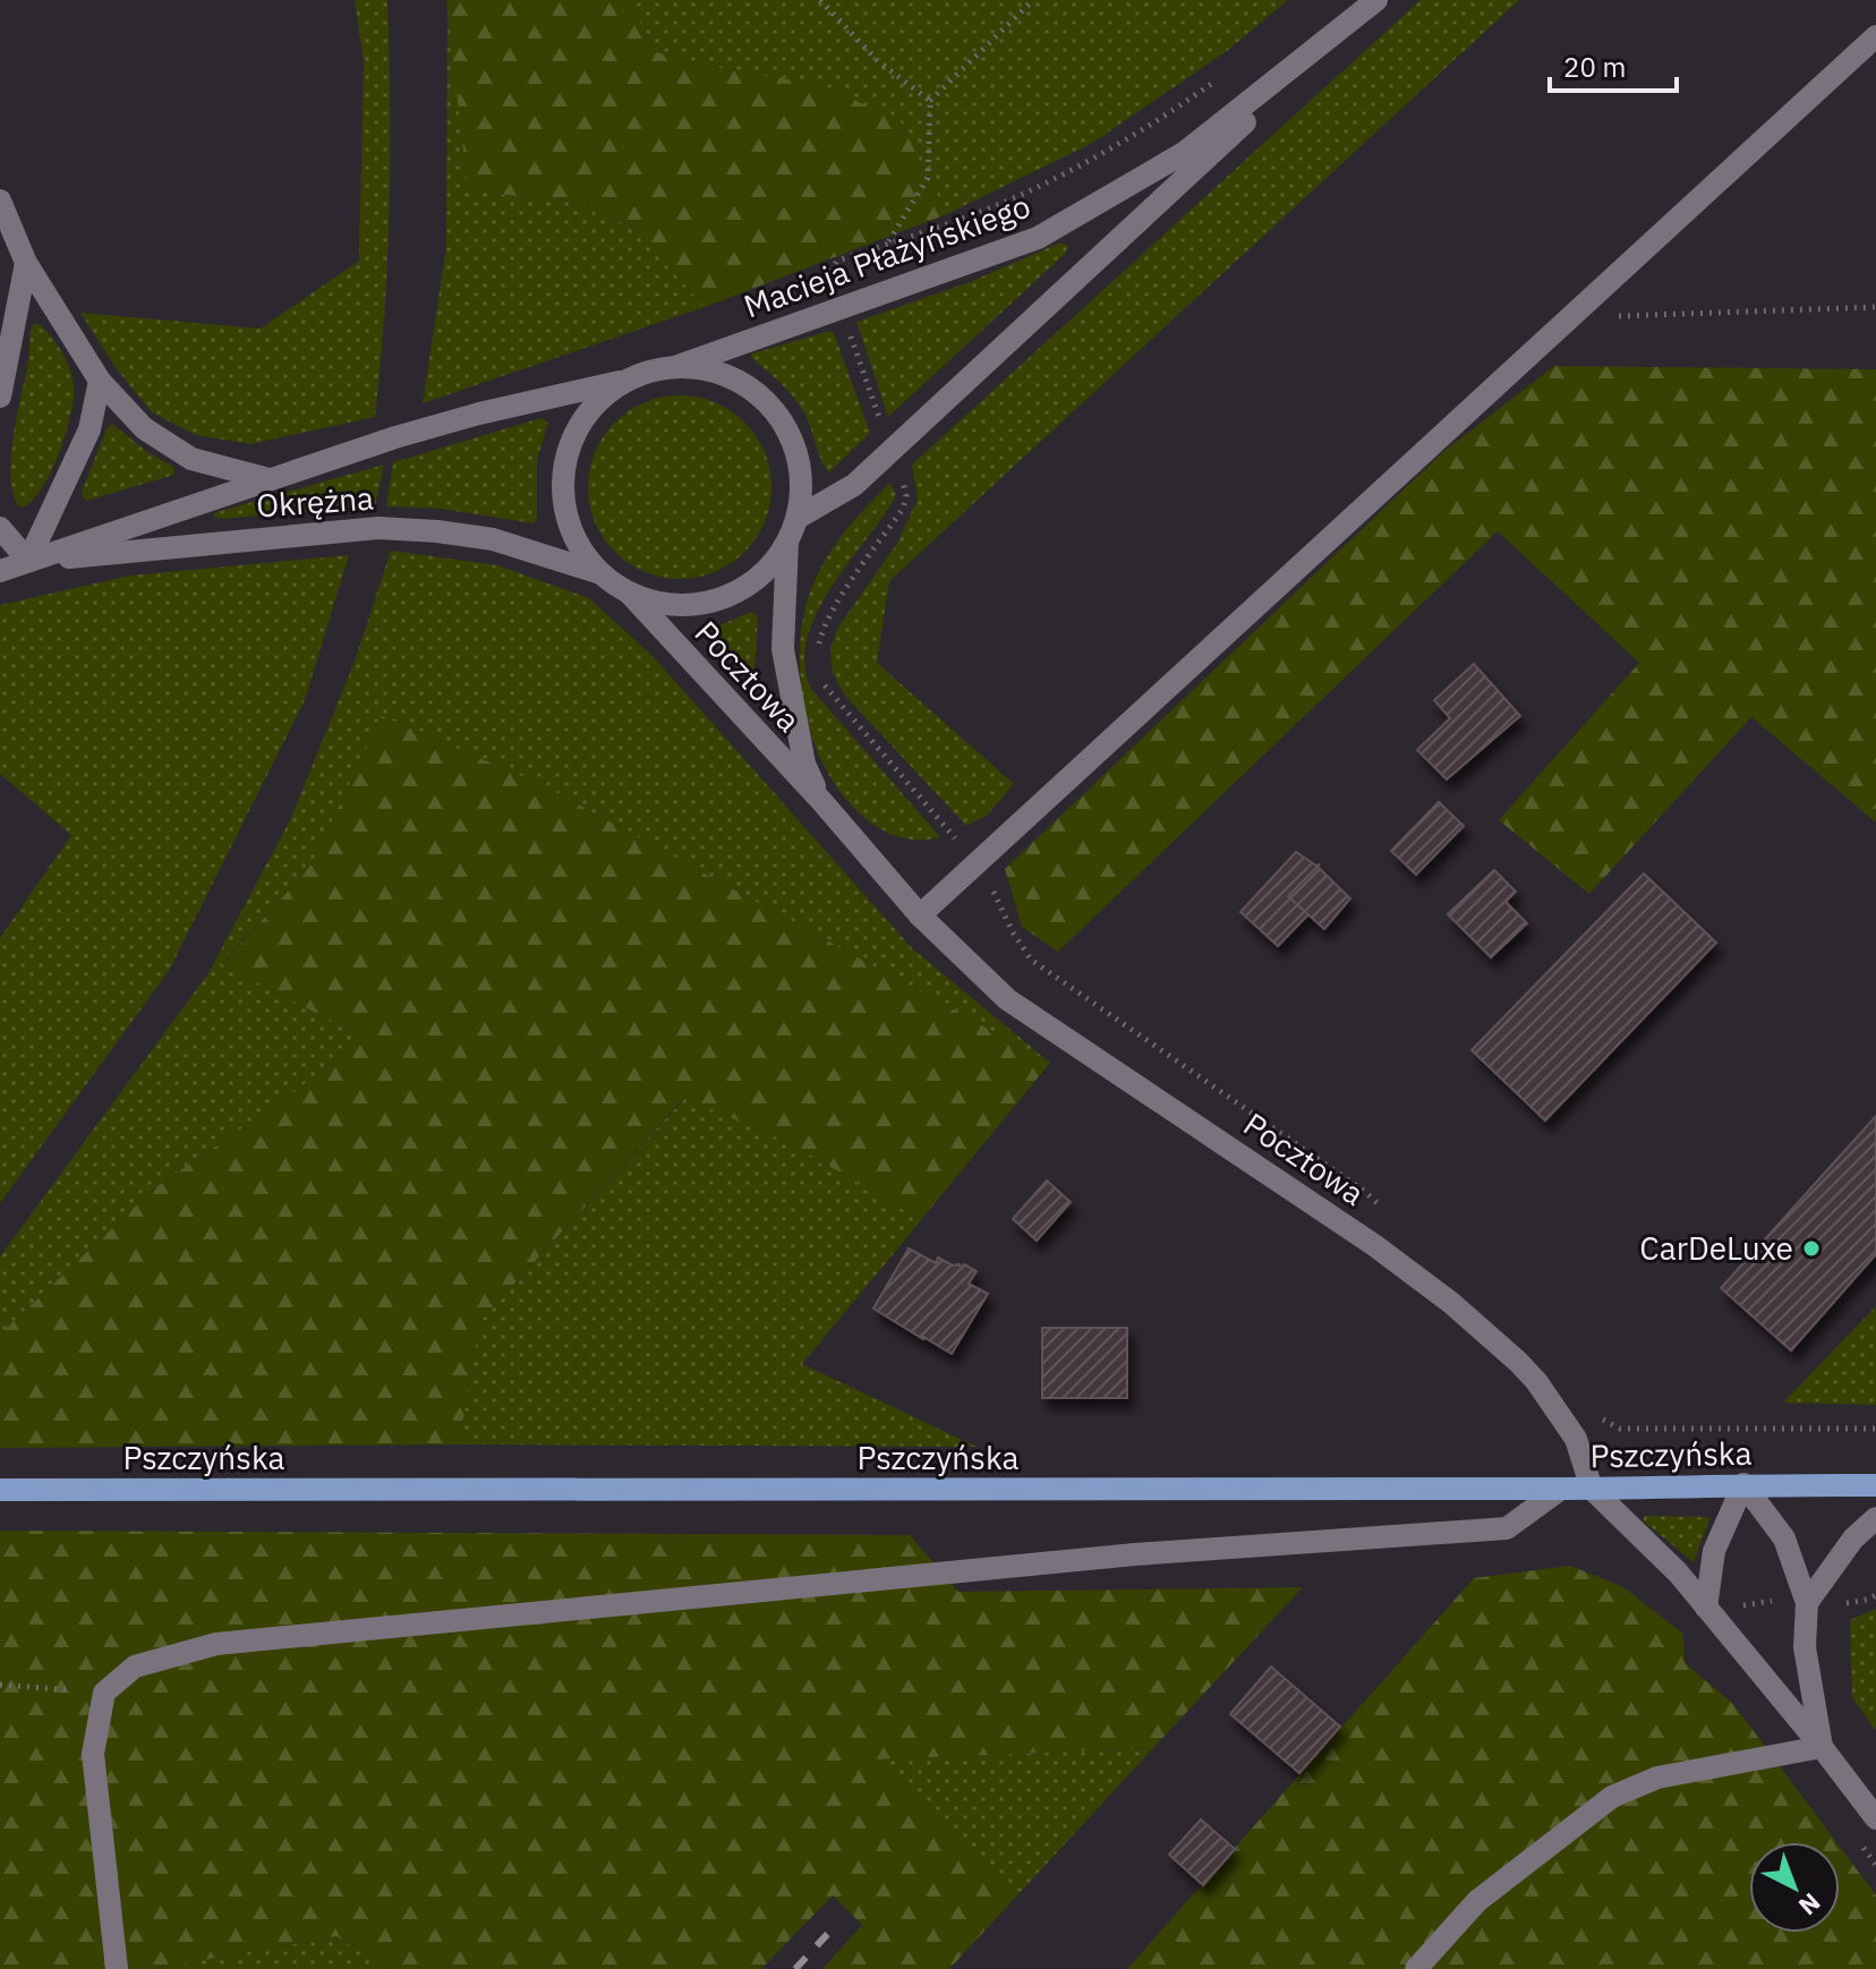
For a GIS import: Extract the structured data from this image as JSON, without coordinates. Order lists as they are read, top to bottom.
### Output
{
  "streets": {
    "main road": ["Pszczyńska"],
    "street": ["Macieja Płażyńskiego", "Okrężna", "Pocztowa"]
  },
  "crossings": [
    ["Macieja Płażyńskiego", "Okrężna"],
    ["Macieja Płażyńskiego", "Pocztowa"],
    ["Okrężna", "Pocztowa"],
    ["Pocztowa", "Pszczyńska"]
  ],
  "places": ["CarDeLuxe"],
  "scale_bar": "20 m",
  "north": "bottom right"
}
